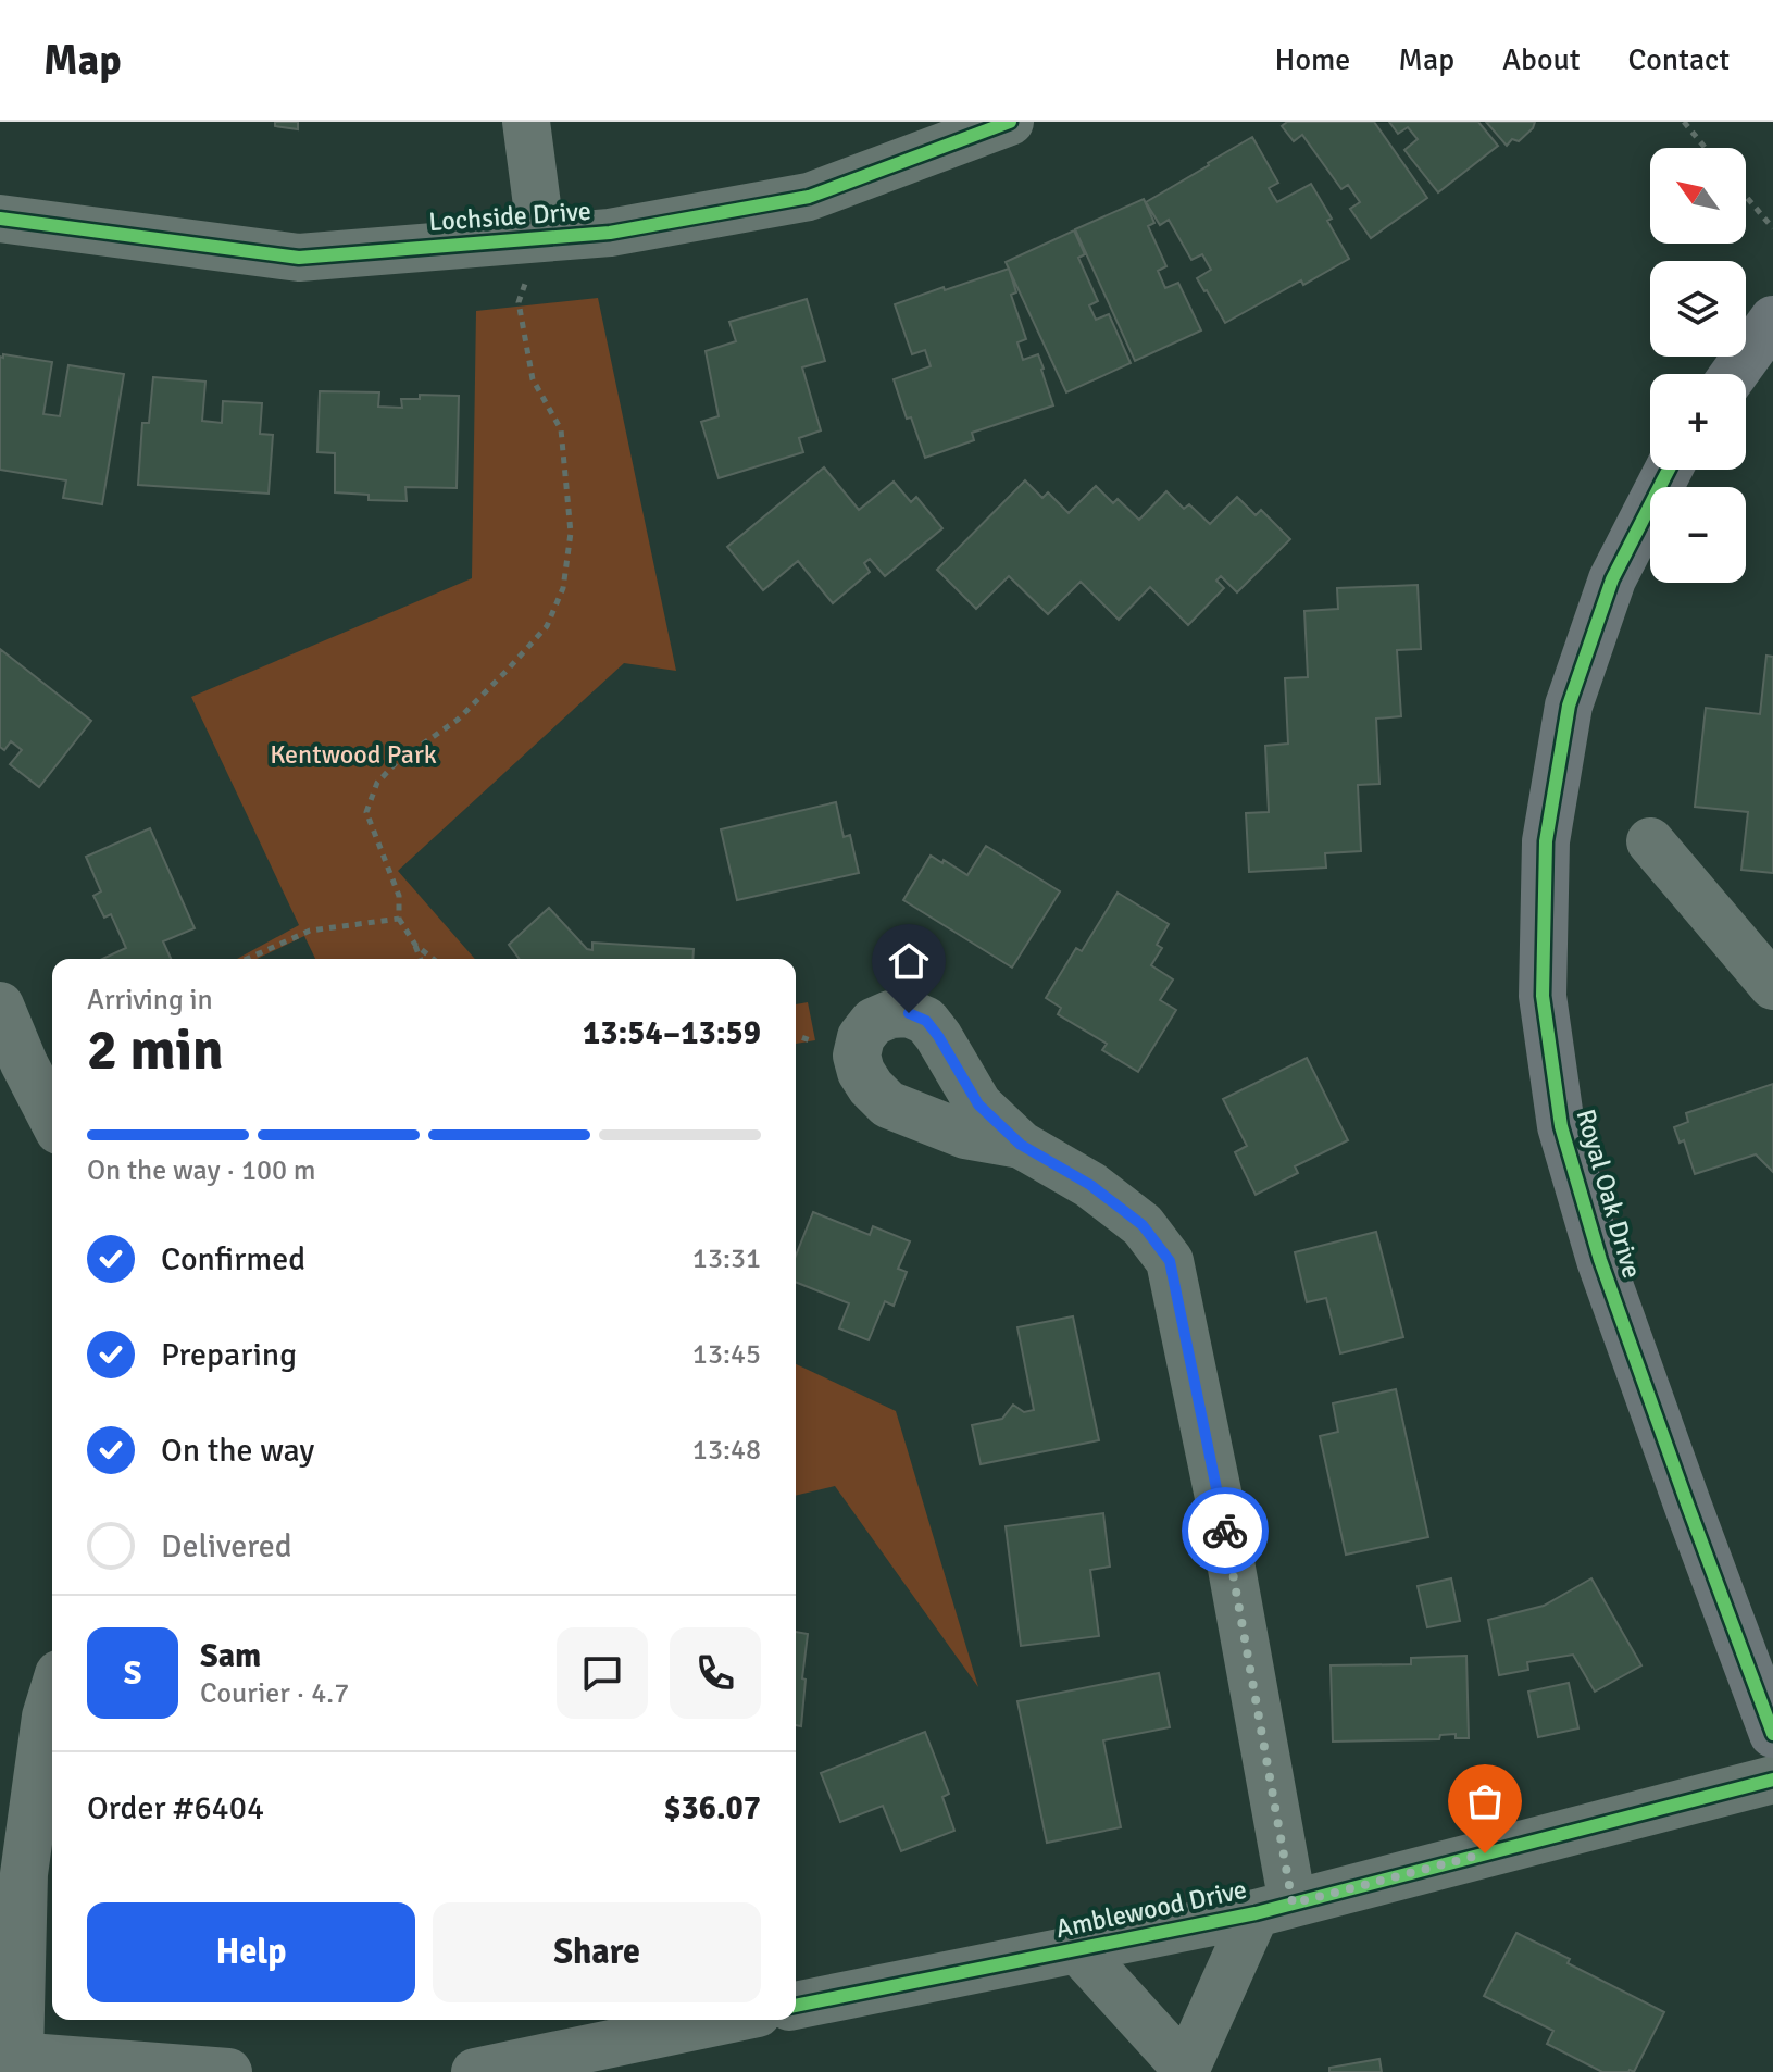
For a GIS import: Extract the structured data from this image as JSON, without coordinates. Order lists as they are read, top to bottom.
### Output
{
  "streets": {
    "main road": ["Royal Oak Drive"],
    "street": ["Lochside Drive", "Amblewood Drive"]
  },
  "parks": ["Kentwood Park"],
  "north": "top left",
  "page": {
    "header": "Map",
    "nav": [
      "Home",
      "Map",
      "About",
      "Contact"
    ],
    "map_buttons": ["+", "−"],
    "heading": ["2 min", "Arriving in", "13:54–13:59"],
    "panel": [
      "Sam",
      "Courier · 4.7",
      "Order #6404",
      "$36.07"
    ],
    "bar": "On the way · 100 m",
    "list": [
      ["Confirmed", "13:31"],
      ["Preparing", "13:45"],
      ["On the way", "13:48"],
      "Delivered"
    ],
    "round": "S",
    "buttons": ["Help", "Share"]
  }
}
